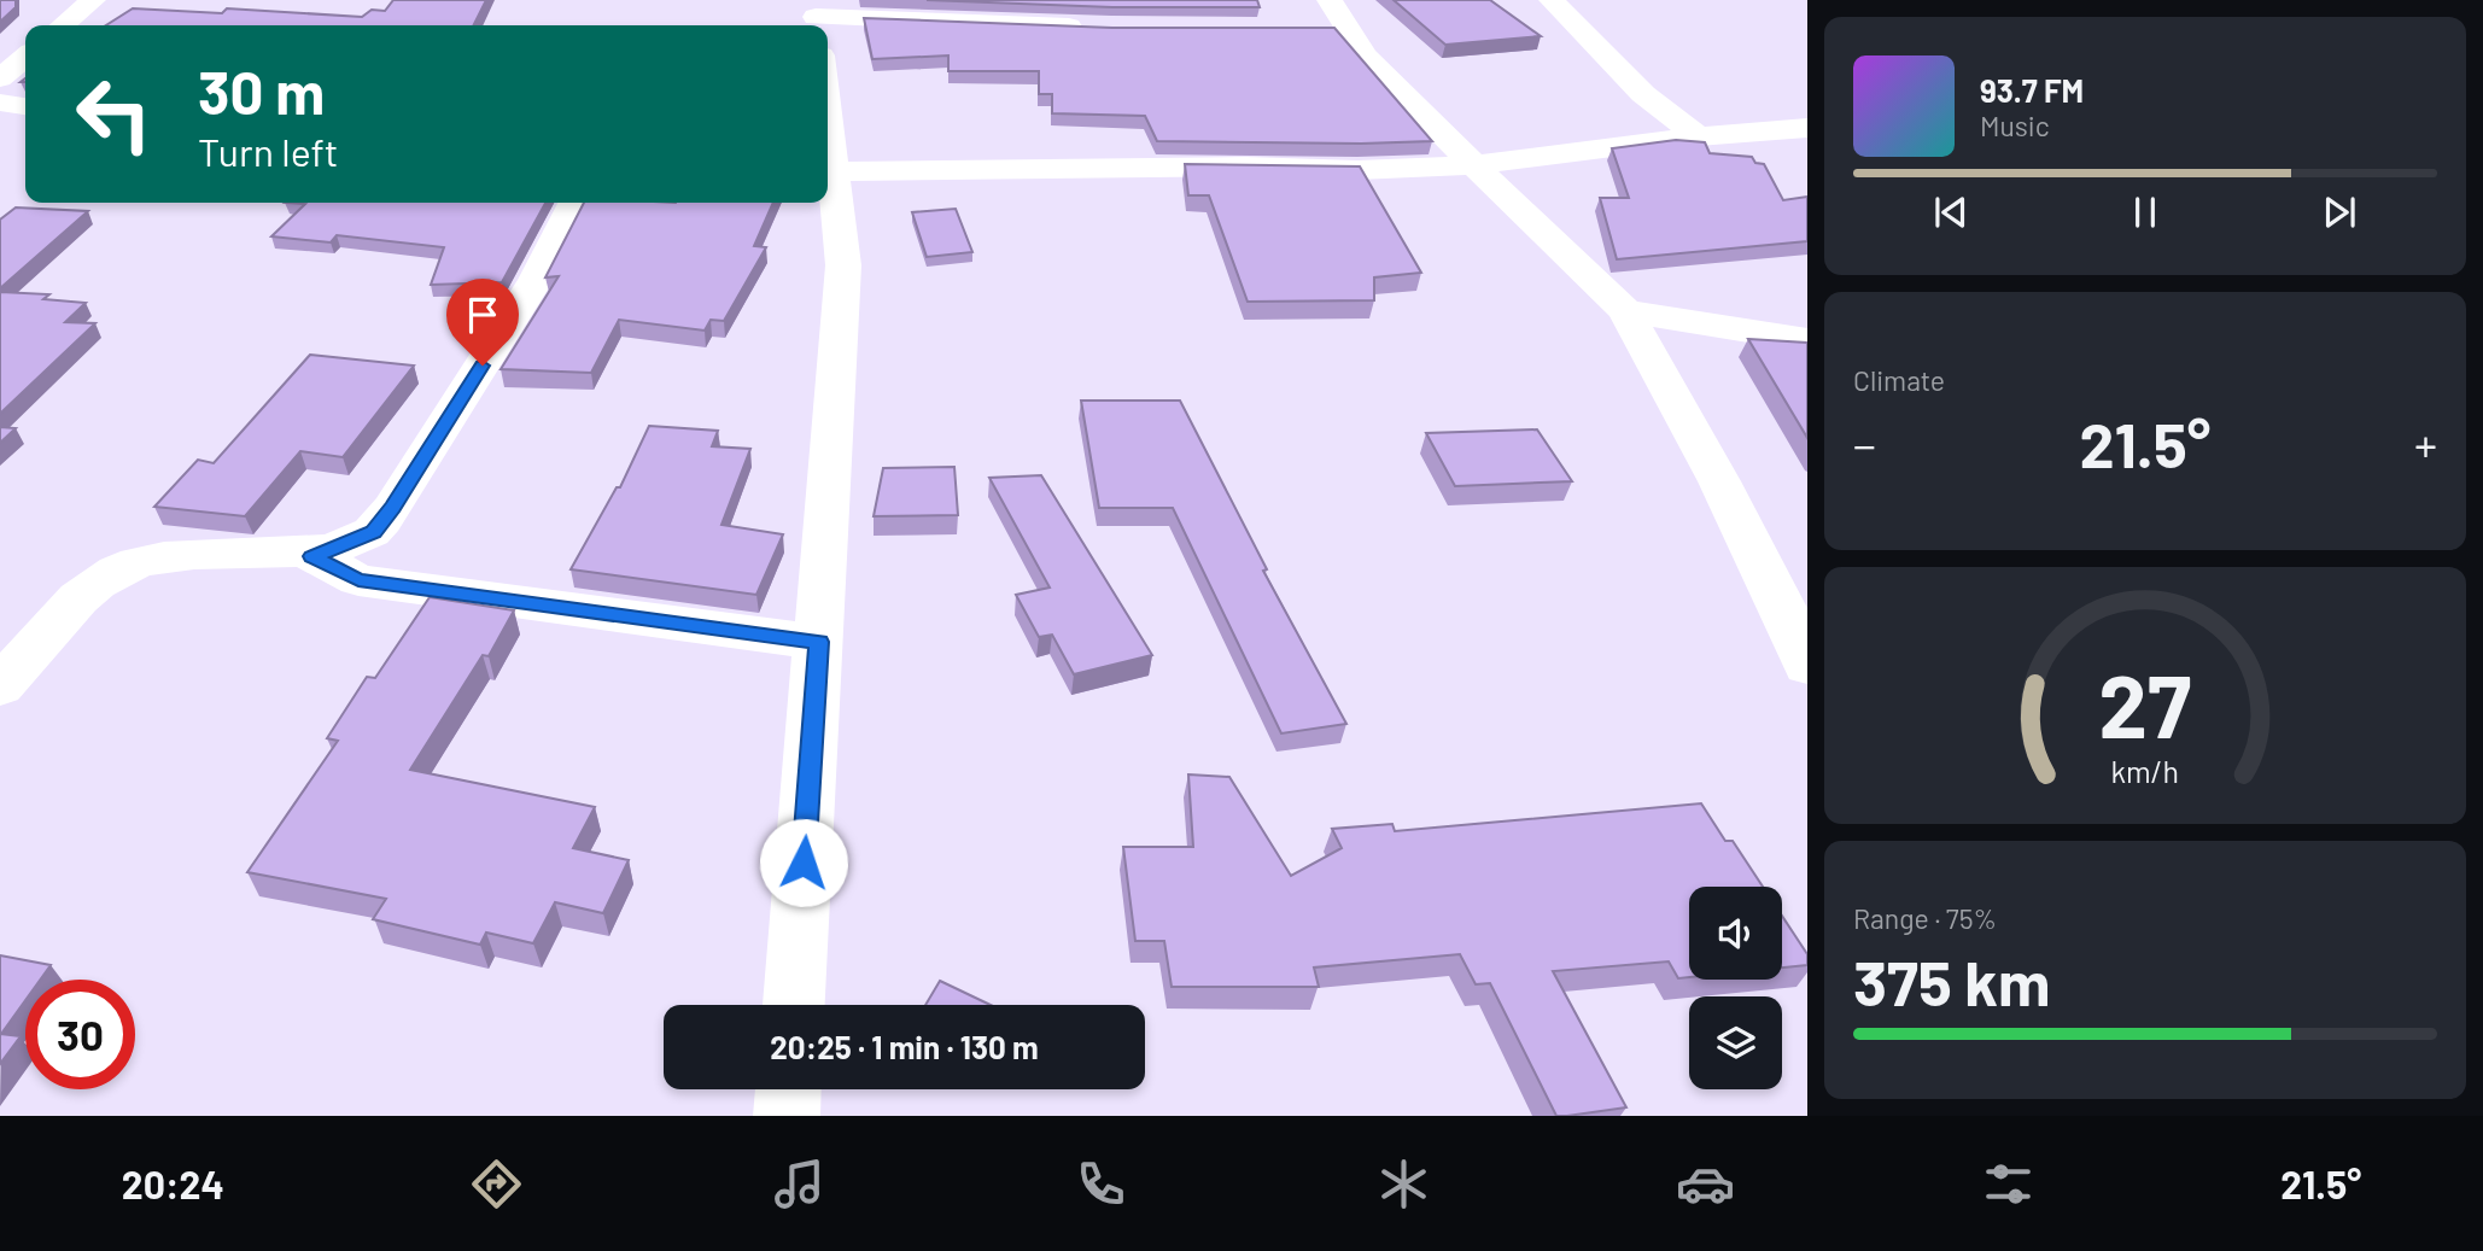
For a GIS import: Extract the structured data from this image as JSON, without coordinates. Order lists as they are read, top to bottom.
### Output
{
  "page": {
    "turn": ["30 m", "Turn left"],
    "song": ["93.7 FM", "Music"],
    "tile": [
      "Climate",
      ["Range · 75%", "375 km"]
    ],
    "heat": ["−", "21.5°", "+"],
    "limit": "30",
    "trip": "20:25 · 1 min · 130 m",
    "tabs": ["20:24", "21.5°"],
    "gauge": ["27", "km/h"]
  }
}
